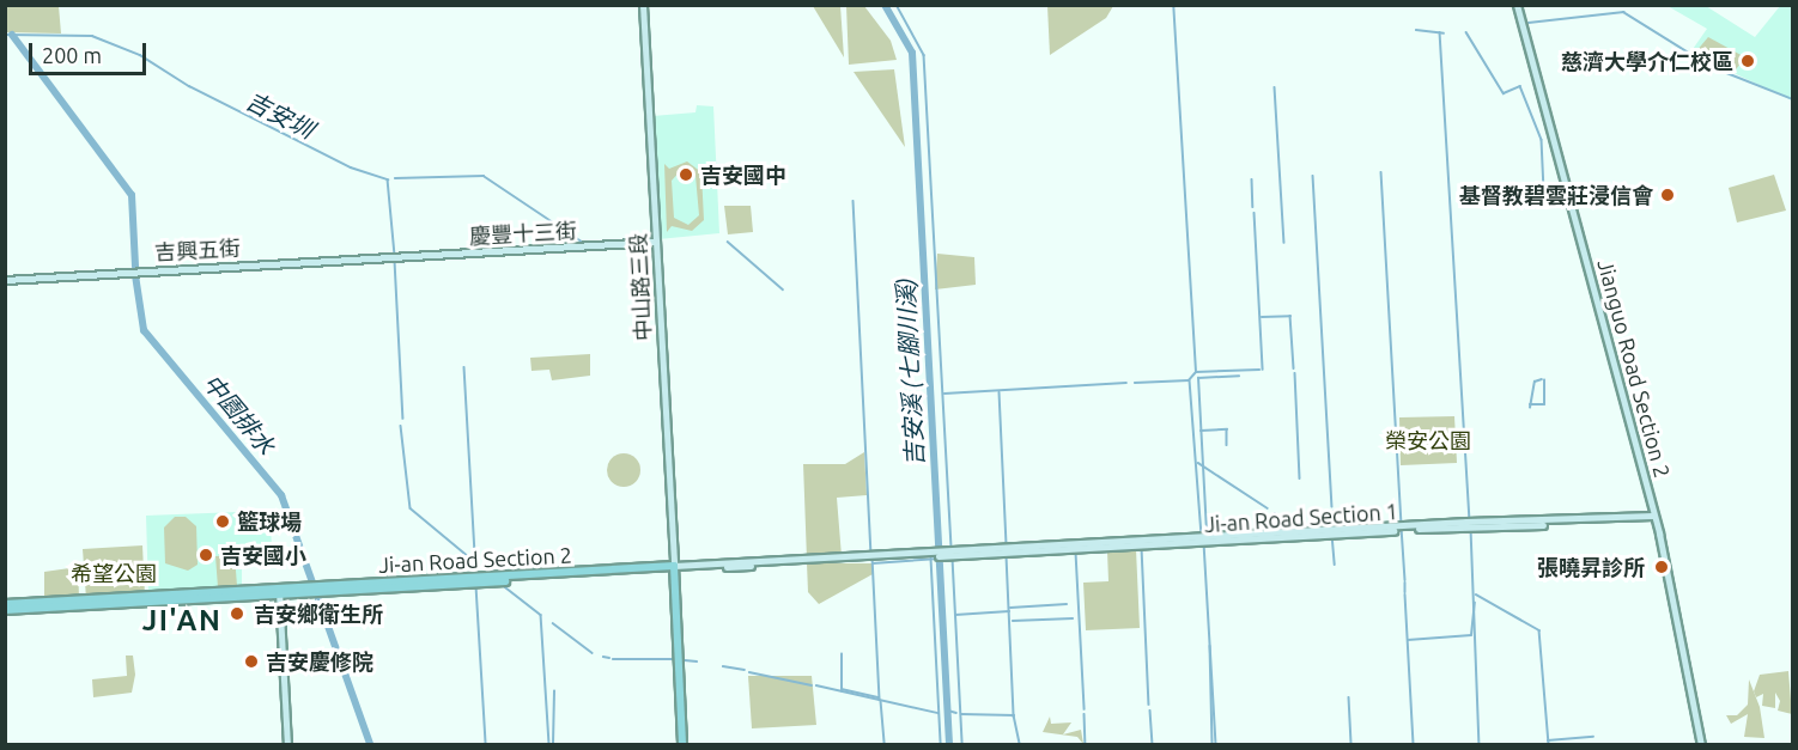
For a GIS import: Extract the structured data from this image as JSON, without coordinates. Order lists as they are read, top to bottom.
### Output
{
  "streets": {
    "main road": ["Ji-an Road Section 2"],
    "street": [
      "慶豐十三街",
      "吉興五街",
      "中山路三段",
      "Jianguo Road Section 2",
      "Ji-an Road Section 1"
    ]
  },
  "crossings": [
    ["慶豐十三街", "吉興五街"],
    ["慶豐十三街", "中山路三段"],
    ["中山路三段", "Ji-an Road Section 1"],
    ["中山路三段", "Ji-an Road Section 2"],
    ["Jianguo Road Section 2", "Ji-an Road Section 1"],
    ["Ji-an Road Section 1", "Ji-an Road Section 2"]
  ],
  "districts": ["JI'AN"],
  "water": ["吉安圳", "吉安溪 (七腳川溪)", "中園排水"],
  "parks": ["榮安公園", "希望公園"],
  "places": [
    "慈濟大學介仁校區",
    "吉安國中",
    "基督教碧雲莊浸信會",
    "籃球場",
    "吉安國小",
    "張曉昇診所",
    "吉安鄉衛生所",
    "吉安慶修院"
  ],
  "scale_bar": "200 m"
}
